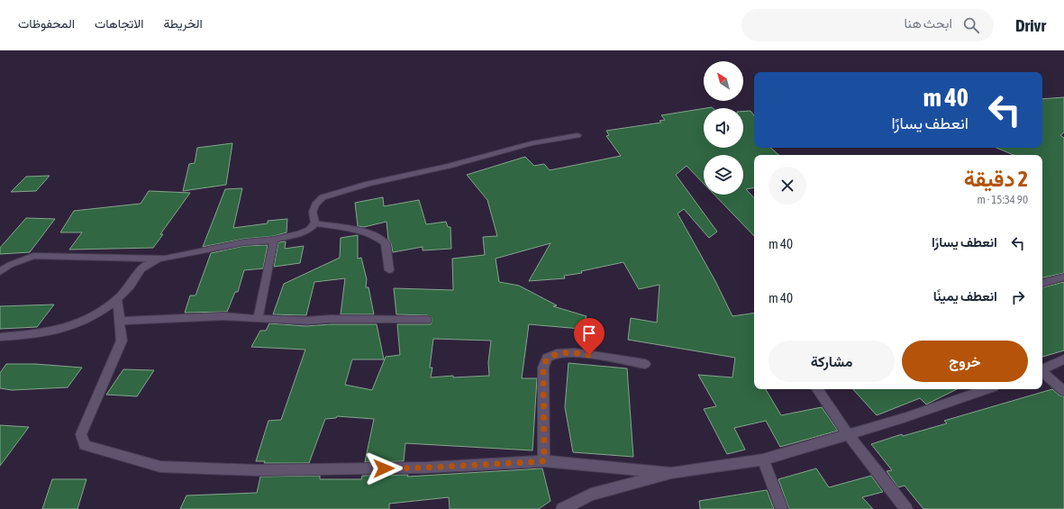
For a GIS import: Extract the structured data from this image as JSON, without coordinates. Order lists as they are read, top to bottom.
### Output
{
  "north": "top left",
  "page": {
    "header": "Drivr",
    "search": "ابحث هنا",
    "nav": ["الخريطة", "الاتجاهات", "المحفوظات"],
    "turn": ["40 m", "انعطف يسارًا"],
    "heading": ["2 دقيقة", "90 m · 15:34"],
    "list": [
      {
        "name": "انعطف يسارًا",
        "value": "40 m"
      },
      {
        "name": "انعطف يمينًا",
        "value": "40 m"
      }
    ],
    "buttons": ["خروج", "مشاركة"]
  }
}
